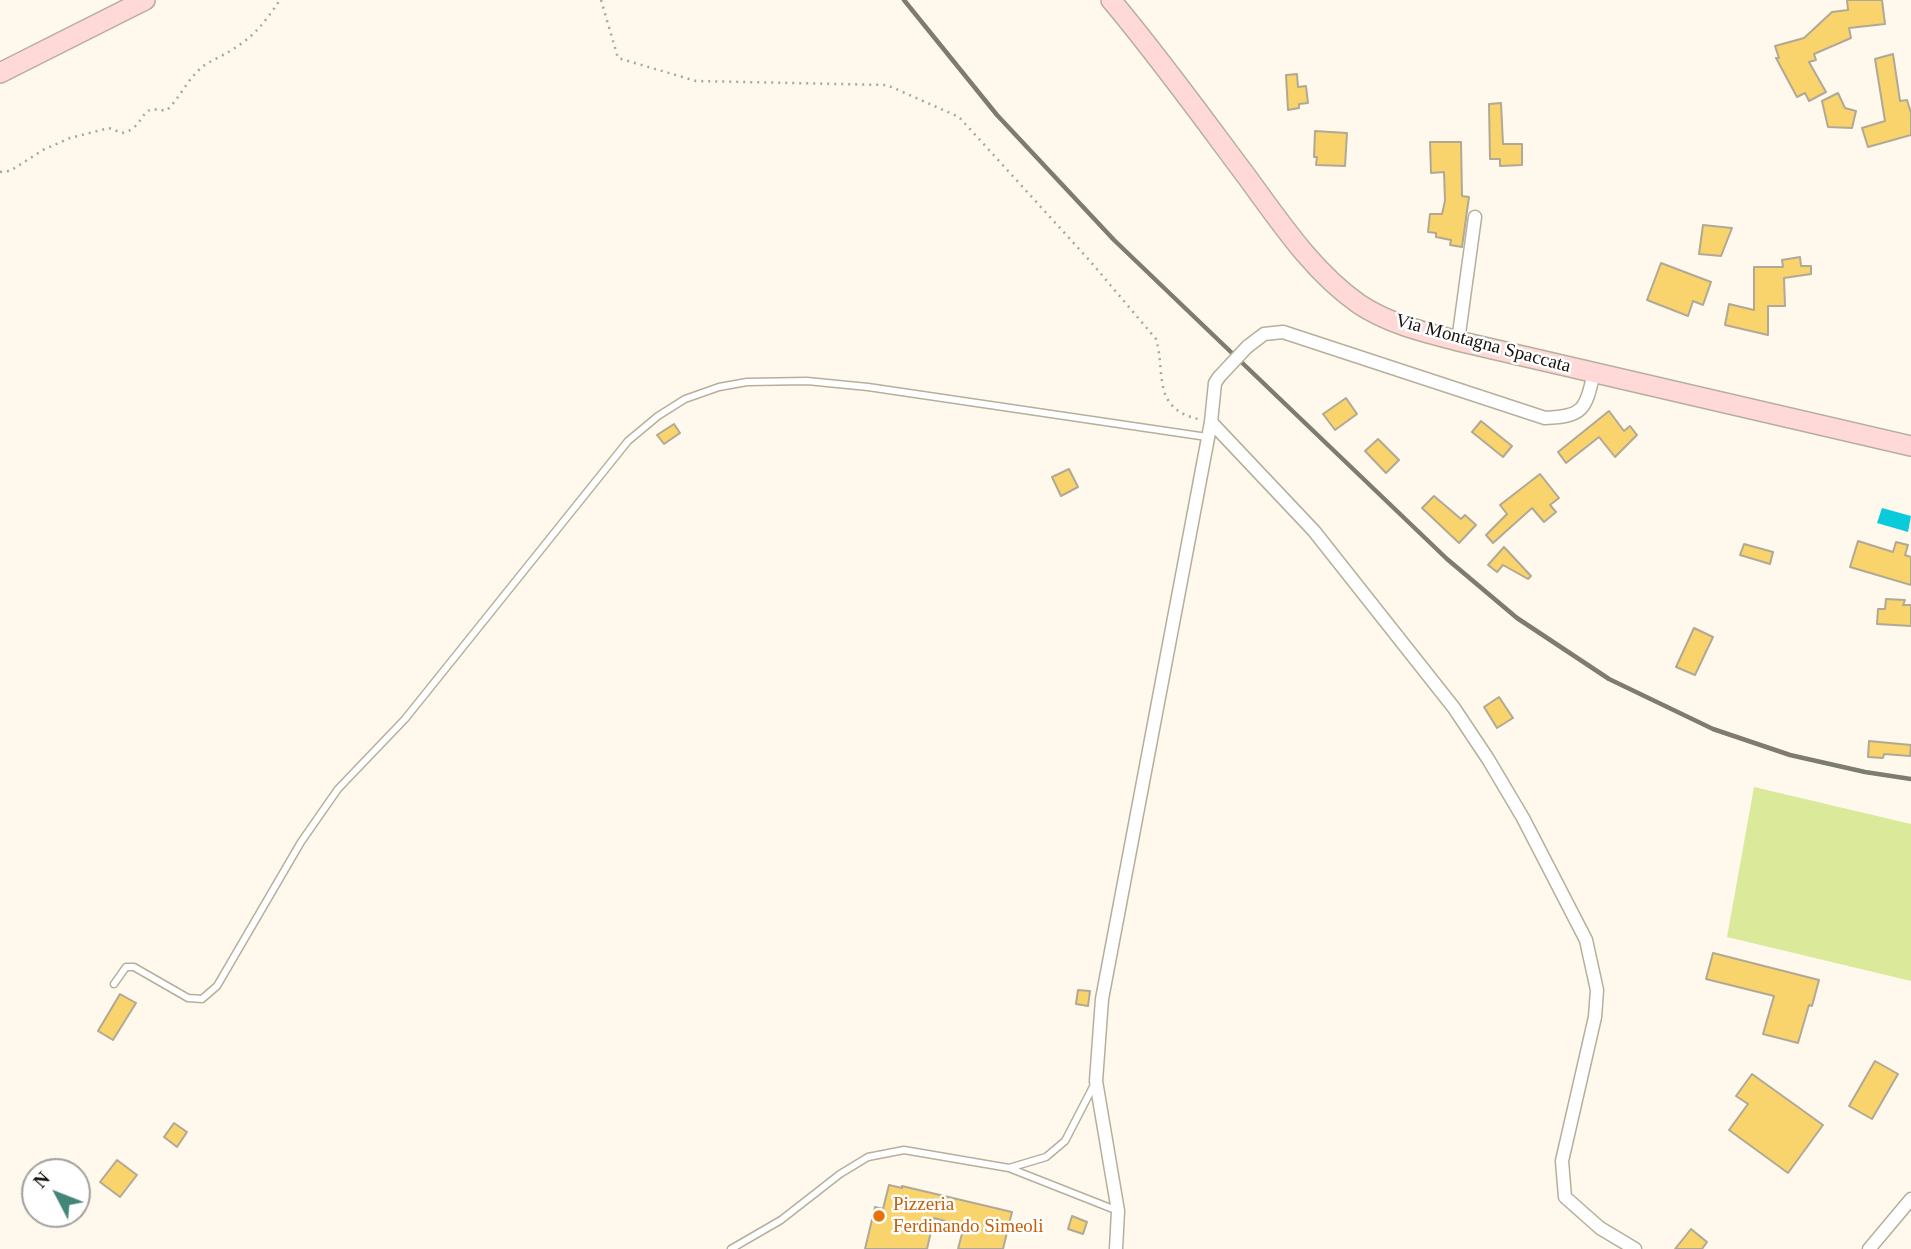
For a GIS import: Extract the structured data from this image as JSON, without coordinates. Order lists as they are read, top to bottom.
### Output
{
  "streets": {
    "main road": ["Via Montagna Spaccata"]
  },
  "places": ["Pizzeria Ferdinando Simeoli"],
  "north": "top left"
}
